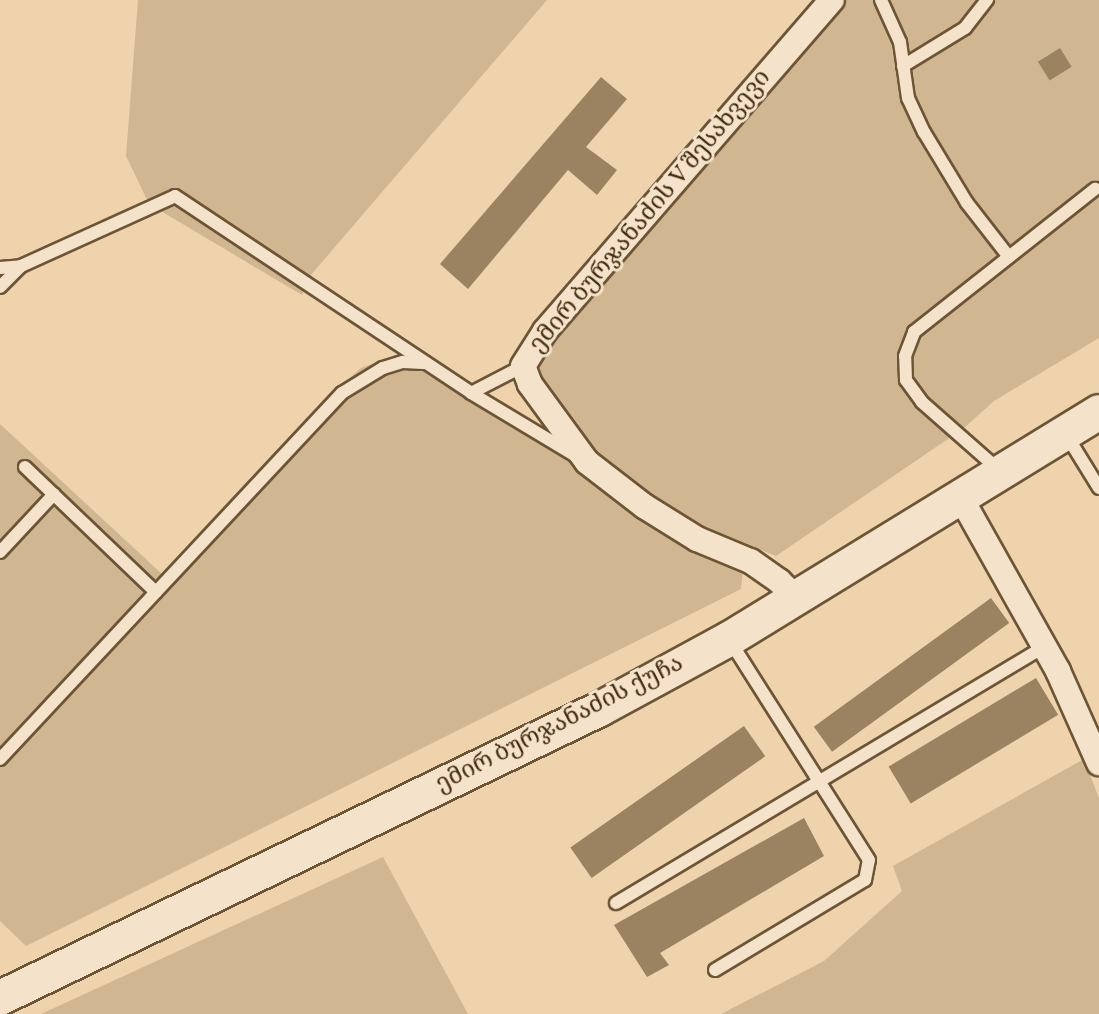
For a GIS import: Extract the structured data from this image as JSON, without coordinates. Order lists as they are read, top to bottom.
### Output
{
  "streets": {
    "street": ["ემირ ბურჯანაძის V შესახვევი", "ემირ ბურჯანაძის ქუჩა"]
  },
  "crossings": [
    ["ემირ ბურჯანაძის V შესახვევი", "ემირ ბურჯანაძის ქუჩა"]
  ]
}
